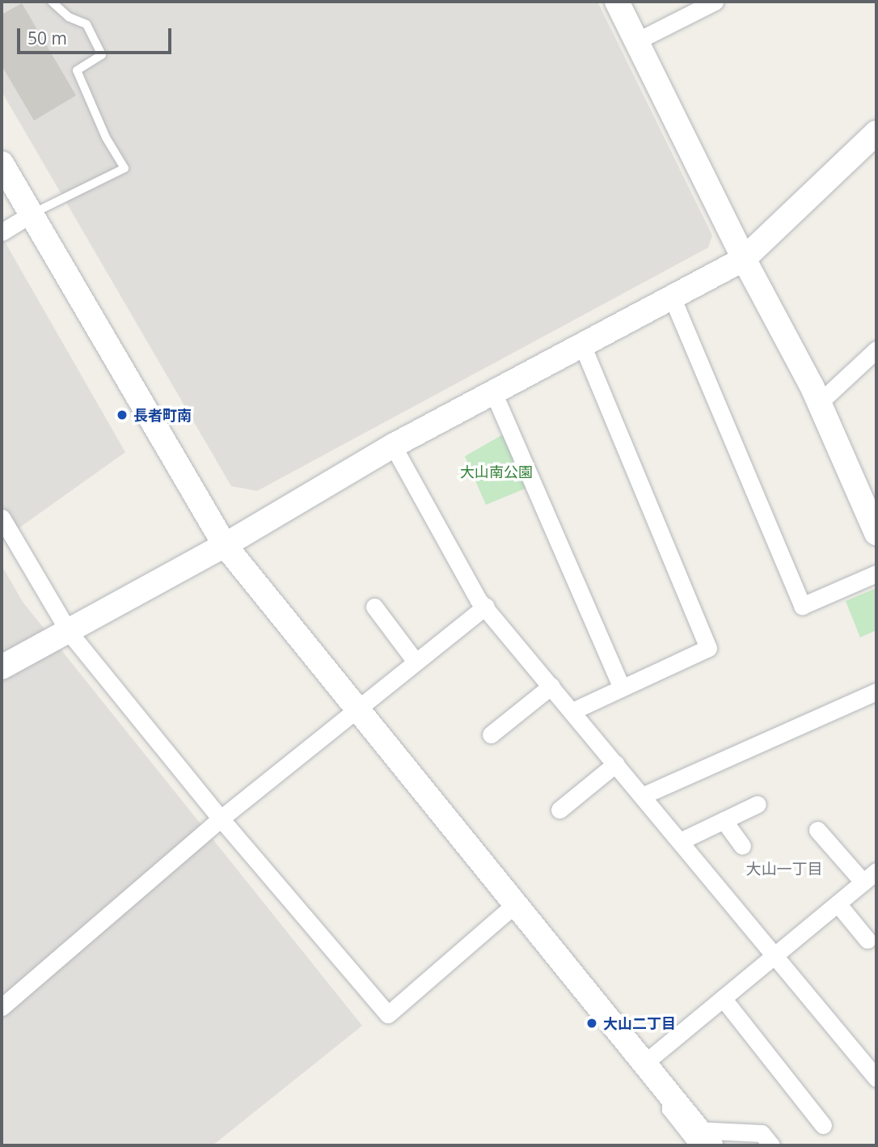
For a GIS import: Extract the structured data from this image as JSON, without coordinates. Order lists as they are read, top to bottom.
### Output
{
  "districts": ["大山一丁目"],
  "parks": ["大山南公園"],
  "places": ["長者町南", "大山二丁目"],
  "scale_bar": "50 m"
}
